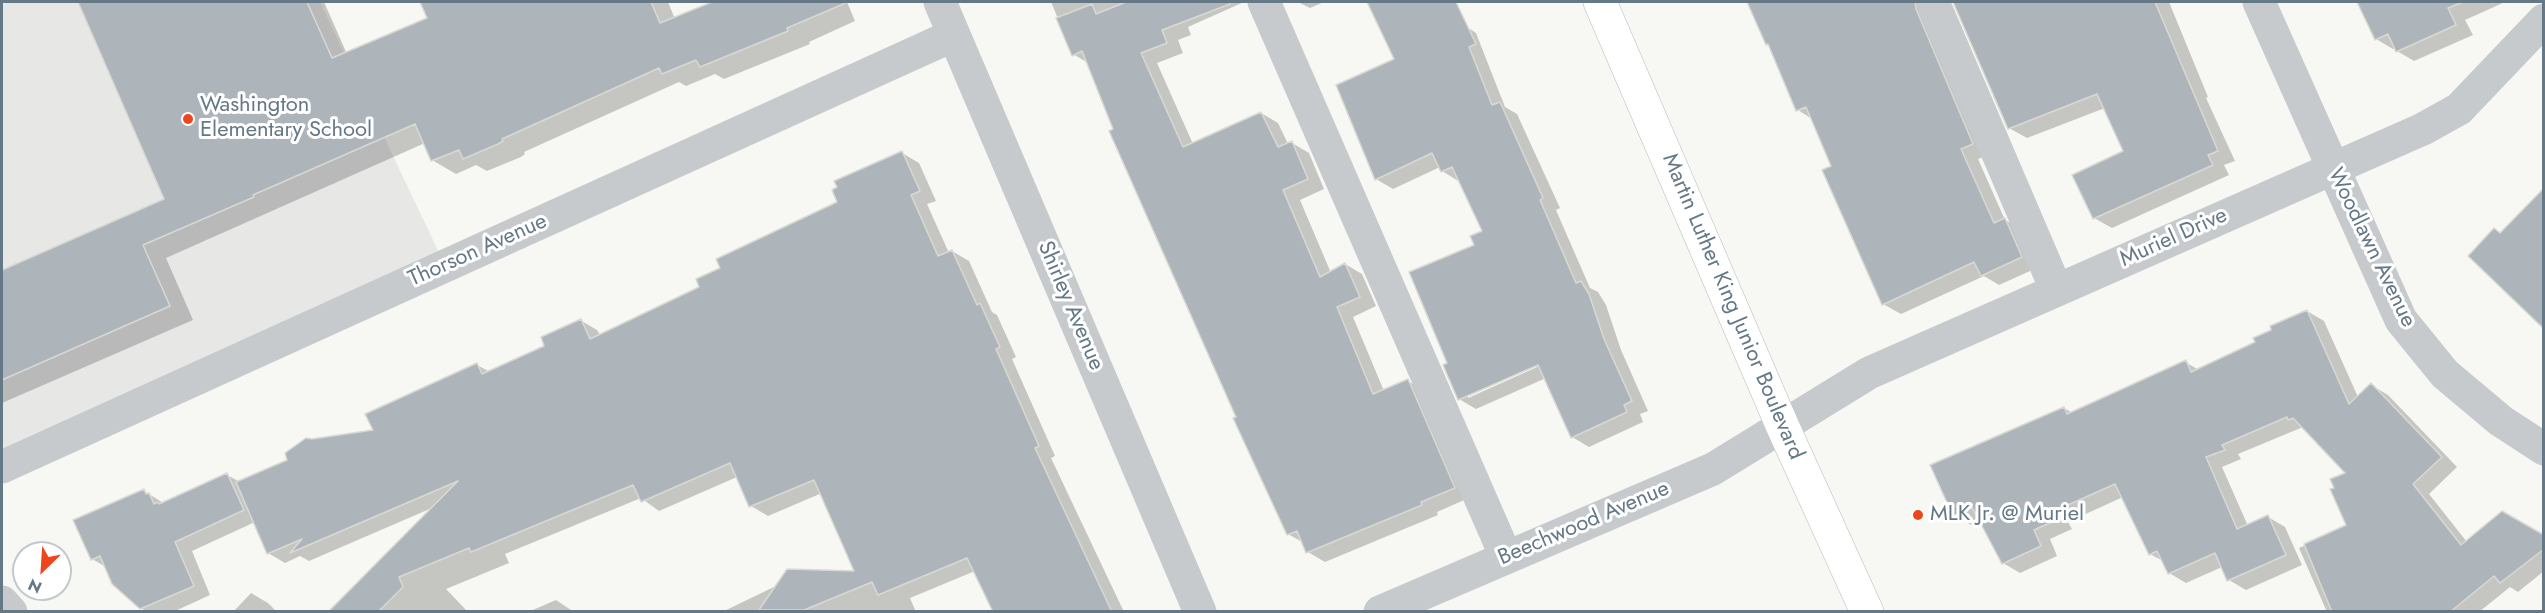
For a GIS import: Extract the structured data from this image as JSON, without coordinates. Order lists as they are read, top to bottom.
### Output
{
  "streets": {
    "main road": ["Martin Luther King Junior Boulevard"],
    "street": [
      "Muriel Drive",
      "Woodlawn Avenue",
      "Thorson Avenue",
      "Shirley Avenue",
      "Beechwood Avenue"
    ]
  },
  "crossings": [
    ["Muriel Drive", "Woodlawn Avenue"],
    ["Muriel Drive", "Martin Luther King Junior Boulevard"],
    ["Muriel Drive", "Beechwood Avenue"],
    ["Thorson Avenue", "Shirley Avenue"],
    ["Martin Luther King Junior Boulevard", "Beechwood Avenue"]
  ],
  "places": ["Washington Elementary School", "MLK Jr. @ Muriel"],
  "north": "bottom left"
}
